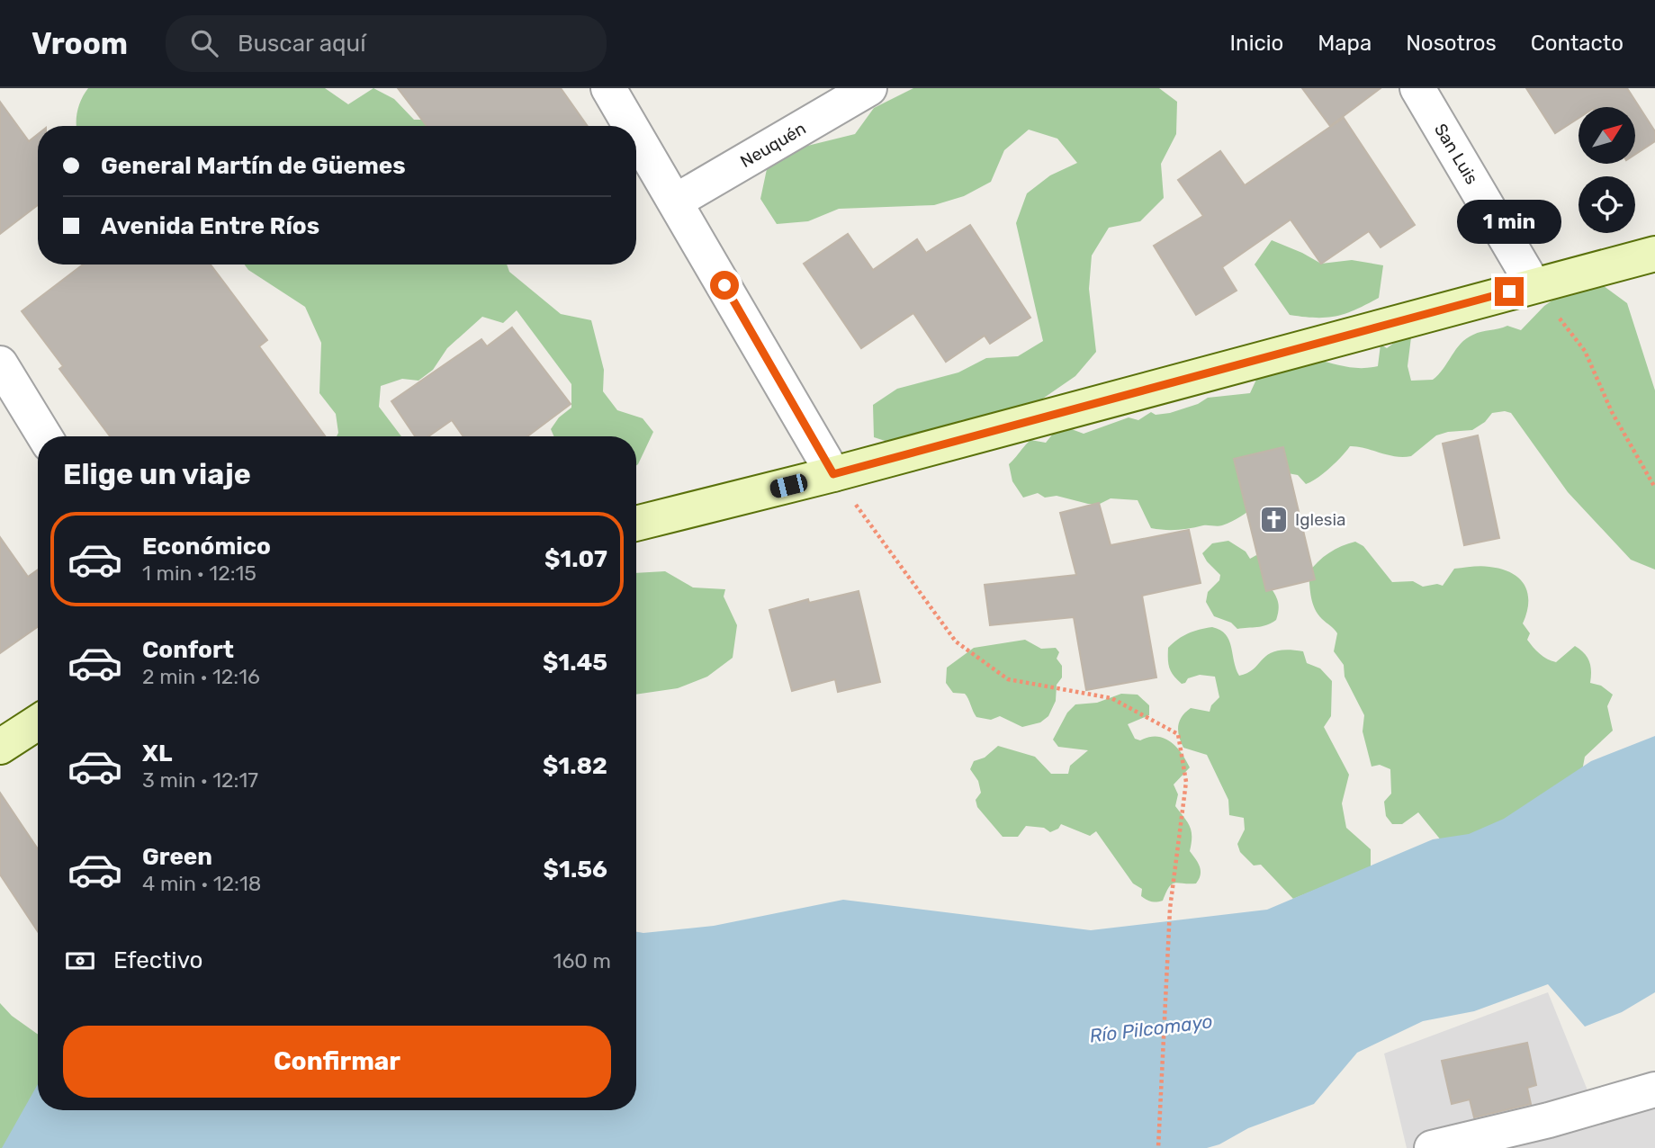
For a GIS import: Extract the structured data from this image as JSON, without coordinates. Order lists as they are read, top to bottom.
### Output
{
  "streets": {
    "street": ["Neuquén", "San Luis"]
  },
  "water": ["Río Pilcomayo"],
  "places": {
    "church": ["Iglesia"]
  },
  "north": "top right",
  "page": {
    "header": "Vroom",
    "search": "Buscar aquí",
    "nav": [
      "Inicio",
      "Mapa",
      "Nosotros",
      "Contacto"
    ],
    "banner": ["General Martín de Güemes", "Avenida Entre Ríos"],
    "bubble": "1 min",
    "heading": "Elige un viaje",
    "list": [
      {
        "name": "Económico",
        "note": "1 min · 12:15",
        "value": "$1.07"
      },
      {
        "name": "Confort",
        "note": "2 min · 12:16",
        "value": "$1.45"
      },
      {
        "name": "XL",
        "note": "3 min · 12:17",
        "value": "$1.82"
      },
      {
        "name": "Green",
        "note": "4 min · 12:18",
        "value": "$1.56"
      }
    ],
    "pay": ["Efectivo", "160 m"],
    "buttons": "Confirmar"
  }
}
